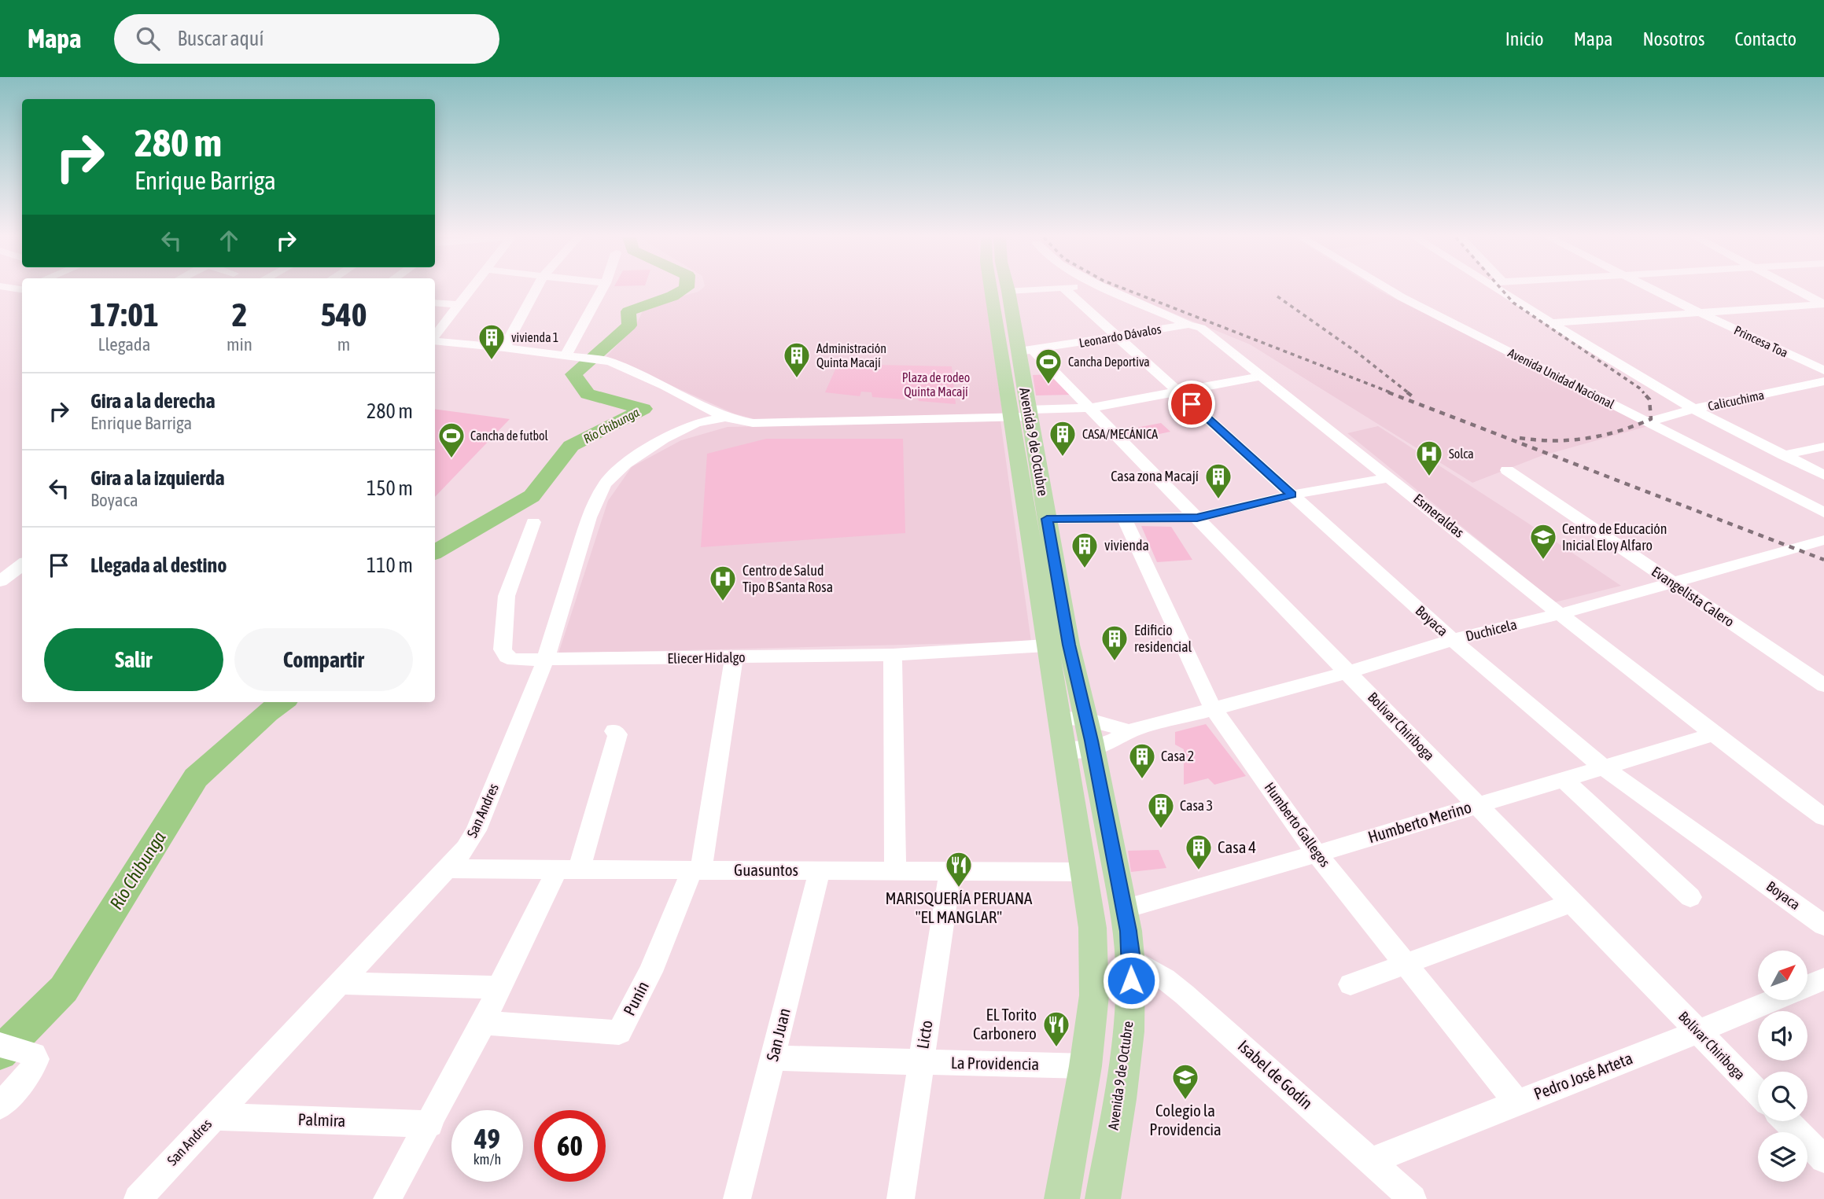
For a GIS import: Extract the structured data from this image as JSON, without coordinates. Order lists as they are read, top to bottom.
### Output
{
  "streets": {
    "main road": ["Avenida 9 de Octubre"],
    "street": [
      "Leonardo Dávalos",
      "Princesa Toa",
      "Avenida Unidad Nacional",
      "Calicuchima",
      "Esmeraldas",
      "Evangelista Calero",
      "Boyaca",
      "Duchicela",
      "Eliecer Hidalgo",
      "Bolívar Chiriboga",
      "San Andres",
      "Humberto Merino",
      "Humberto Gallegos",
      "Guasuntos",
      "Punín",
      "San Juan",
      "Licto",
      "La Providencia",
      "Isabel de Godín",
      "Pedro José Arteta",
      "Palmira"
    ]
  },
  "crossings": [
    ["Leonardo Dávalos", "Avenida 9 de Octubre"],
    ["Leonardo Dávalos", "Esmeraldas"],
    ["Leonardo Dávalos", "Boyaca"],
    ["Leonardo Dávalos", "Bolívar Chiriboga"],
    ["Avenida Unidad Nacional", "Calicuchima"],
    ["Avenida 9 de Octubre", "Duchicela"],
    ["Avenida 9 de Octubre", "Eliecer Hidalgo"],
    ["Avenida 9 de Octubre", "Bolívar Chiriboga"],
    ["Avenida 9 de Octubre", "Humberto Merino"],
    ["Avenida 9 de Octubre", "Guasuntos"],
    ["Avenida 9 de Octubre", "La Providencia"],
    ["Avenida 9 de Octubre", "Isabel de Godín"],
    ["Esmeraldas", "Duchicela"],
    ["Esmeraldas", "Humberto Merino"],
    ["Evangelista Calero", "Duchicela"],
    ["Boyaca", "Duchicela"],
    ["Boyaca", "Humberto Merino"],
    ["Duchicela", "Bolívar Chiriboga"],
    ["Duchicela", "Humberto Gallegos"],
    ["Eliecer Hidalgo", "San Andres"],
    ["Eliecer Hidalgo", "Punín"],
    ["Bolívar Chiriboga", "Humberto Merino"],
    ["Bolívar Chiriboga", "Pedro José Arteta"],
    ["San Andres", "Guasuntos"],
    ["San Andres", "Palmira"],
    ["Humberto Merino", "Humberto Gallegos"],
    ["Humberto Gallegos", "Pedro José Arteta"],
    ["Guasuntos", "Punín"],
    ["Guasuntos", "San Juan"],
    ["Guasuntos", "Licto"],
    ["San Juan", "La Providencia"],
    ["Licto", "La Providencia"],
    ["Isabel de Godín", "Pedro José Arteta"]
  ],
  "water": ["Río Chibunga"],
  "parks": ["Plaza de rodeo Quinta Macají"],
  "places": {
    "building": [
      "vivienda 1",
      "Administración Quinta Macají",
      "CASA/MECÁNICA",
      "Casa zona Macají",
      "vivienda",
      "Edificio residencial",
      "Casa 2",
      "Casa 3",
      "Casa 4"
    ],
    "sports": ["Cancha Deportiva", "Cancha de futbol"],
    "hospital": ["Solca", "Centro de Salud Tipo B Santa Rosa"],
    "school or university": ["Centro de Educación Inicial Eloy Alfaro", "Colegio la Providencia"],
    "restaurant": ["MARISQUERÍA PERUANA \"EL MANGLAR\"", "EL Torito Carbonero"]
  },
  "north": "top right",
  "page": {
    "header": "Mapa",
    "search": "Buscar aquí",
    "nav": [
      "Inicio",
      "Mapa",
      "Nosotros",
      "Contacto"
    ],
    "turn": ["280 m", "Enrique Barriga"],
    "eta": [
      "17:01",
      "Llegada",
      "2",
      "min",
      "540",
      "m"
    ],
    "list": [
      {
        "name": "Gira a la derecha",
        "note": "Enrique Barriga",
        "value": "280 m"
      },
      {
        "name": "Gira a la izquierda",
        "note": "Boyaca",
        "value": "150 m"
      },
      {
        "name": "Llegada al destino",
        "value": "110 m"
      }
    ],
    "buttons": ["Salir", "Compartir"],
    "speed": "49 km/h",
    "limit": "60"
  }
}
